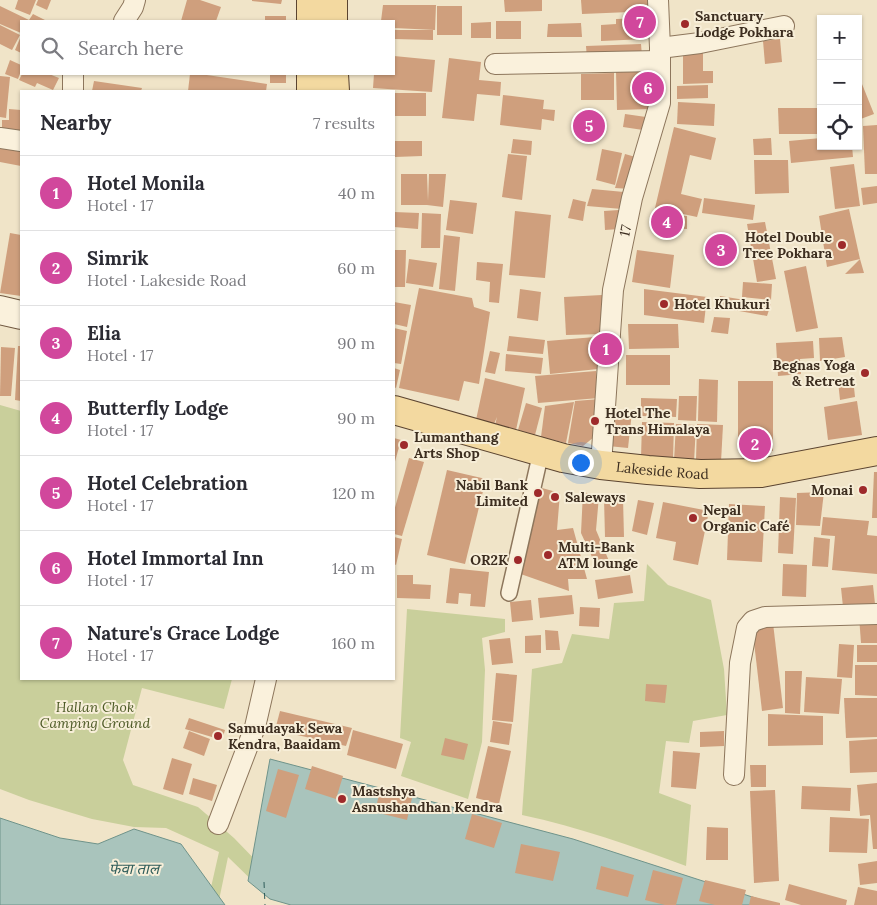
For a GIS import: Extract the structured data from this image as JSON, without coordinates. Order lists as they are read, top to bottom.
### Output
{
  "streets": {
    "main road": ["Lakeside Road"],
    "street": ["17"]
  },
  "crossings": [
    ["17", "Lakeside Road"]
  ],
  "water": ["फेवा ताल"],
  "parks": ["Hallan Chok Camping Ground"],
  "places": [
    "Sanctuary Lodge Pokhara",
    "Hotel Double Tree Pokhara",
    "Hotel Khukuri",
    "Begnas Yoga & Retreat",
    "Hotel The Trans Himalaya",
    "Lumanthang Arts Shop",
    "Monai",
    "Nabil Bank Limited",
    "Saleways",
    "Nepal Organic Café",
    "Multi-Bank ATM lounge",
    "OR2K",
    "Samudayak Sewa Kendra, Baaidam",
    "Mastshya Asnushandhan Kendra"
  ],
  "page": {
    "pins": [
      "7",
      "6",
      "5",
      "4",
      "3",
      "1",
      "2"
    ],
    "map_buttons": ["+", "−"],
    "search": "Search here",
    "heading": ["Nearby", "7 results"],
    "list": [
      {
        "mark": "1",
        "name": "Hotel Monila",
        "note": "Hotel · 17",
        "value": "40 m"
      },
      {
        "mark": "2",
        "name": "Simrik",
        "note": "Hotel · Lakeside Road",
        "value": "60 m"
      },
      {
        "mark": "3",
        "name": "Elia",
        "note": "Hotel · 17",
        "value": "90 m"
      },
      {
        "mark": "4",
        "name": "Butterfly Lodge",
        "note": "Hotel · 17",
        "value": "90 m"
      },
      {
        "mark": "5",
        "name": "Hotel Celebration",
        "note": "Hotel · 17",
        "value": "120 m"
      },
      {
        "mark": "6",
        "name": "Hotel Immortal Inn",
        "note": "Hotel · 17",
        "value": "140 m"
      },
      {
        "mark": "7",
        "name": "Nature's Grace Lodge",
        "note": "Hotel · 17",
        "value": "160 m"
      }
    ]
  }
}
